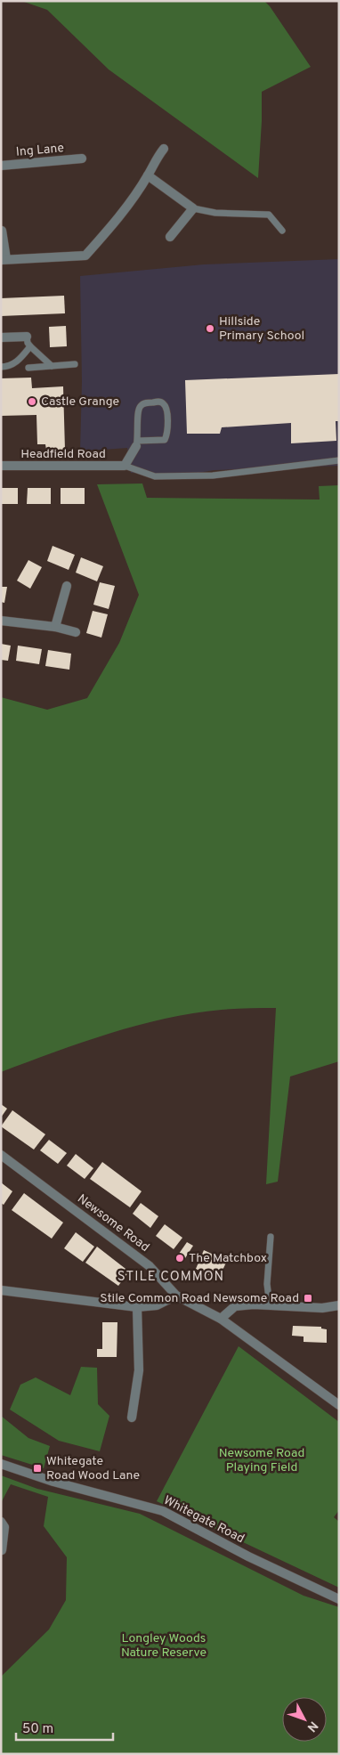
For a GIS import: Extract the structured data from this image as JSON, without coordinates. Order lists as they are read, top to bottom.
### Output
{
  "streets": {
    "street": [
      "Ing Lane",
      "Headfield Road",
      "Newsome Road",
      "Whitegate Road"
    ]
  },
  "districts": ["STILE COMMON"],
  "parks": ["Newsome Road Playing Field", "Longley Woods Nature Reserve"],
  "places": {
    "other": ["Hillside Primary School", "Castle Grange", "The Matchbox"],
    "transit": ["Stile Common Road Newsome Road", "Whitegate Road Wood Lane"]
  },
  "scale_bar": "50 m",
  "north": "bottom right"
}
